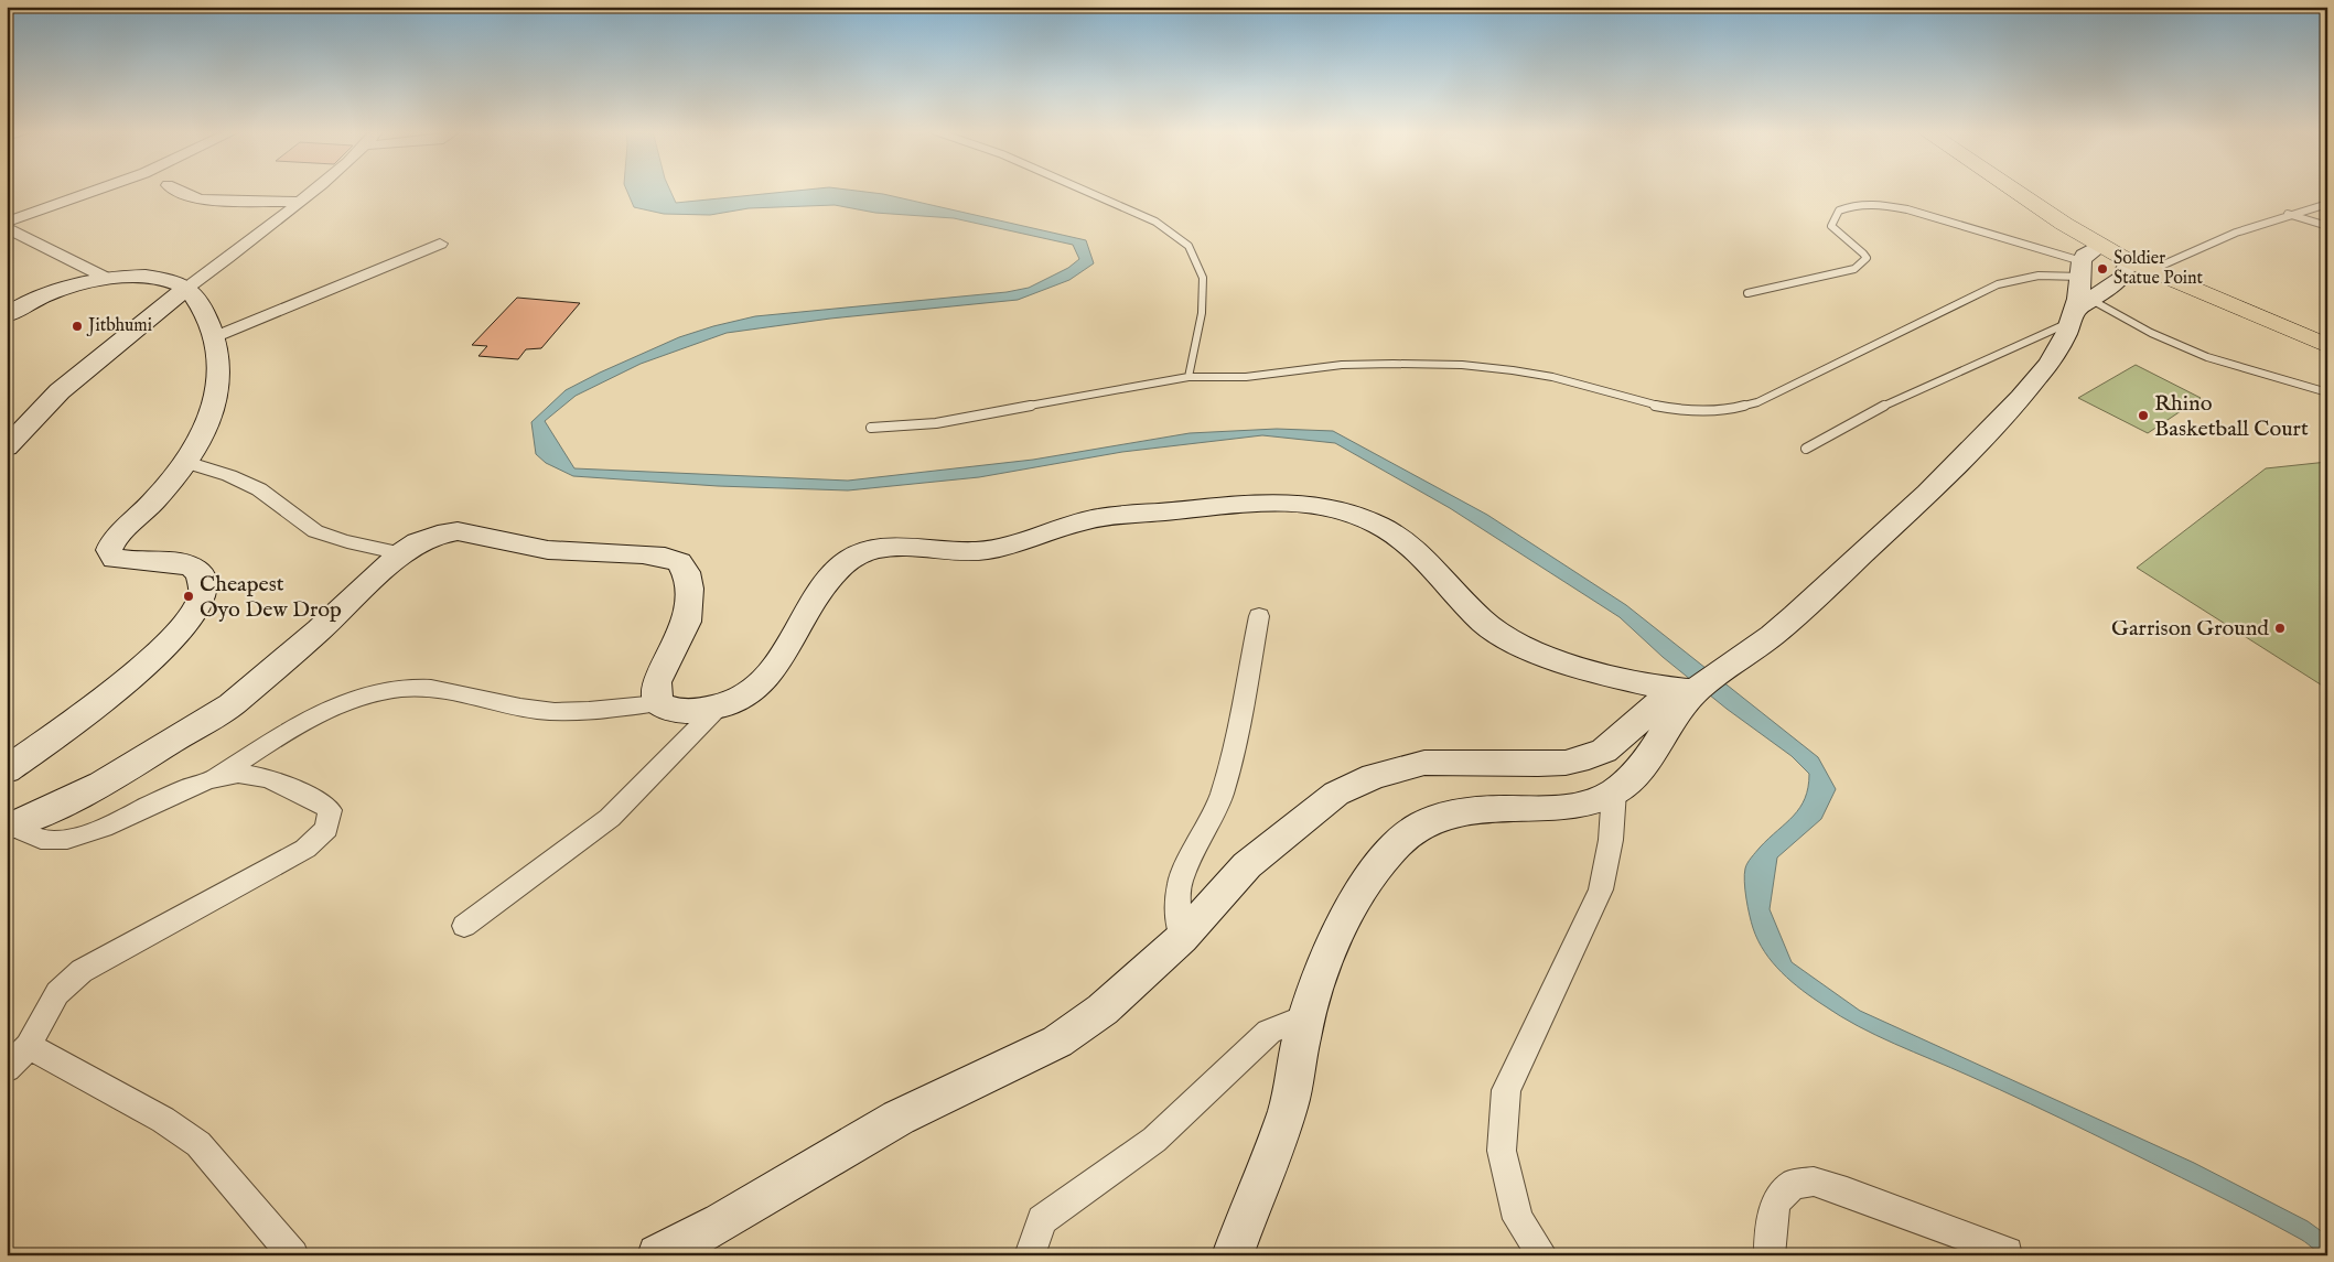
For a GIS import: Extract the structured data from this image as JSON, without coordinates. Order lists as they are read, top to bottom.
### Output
{
  "places": [
    "Soldier Statue Point",
    "Jitbhumi",
    "Rhino Basketball Court",
    "Cheapest Oyo Dew Drop",
    "Garrison Ground"
  ]
}
